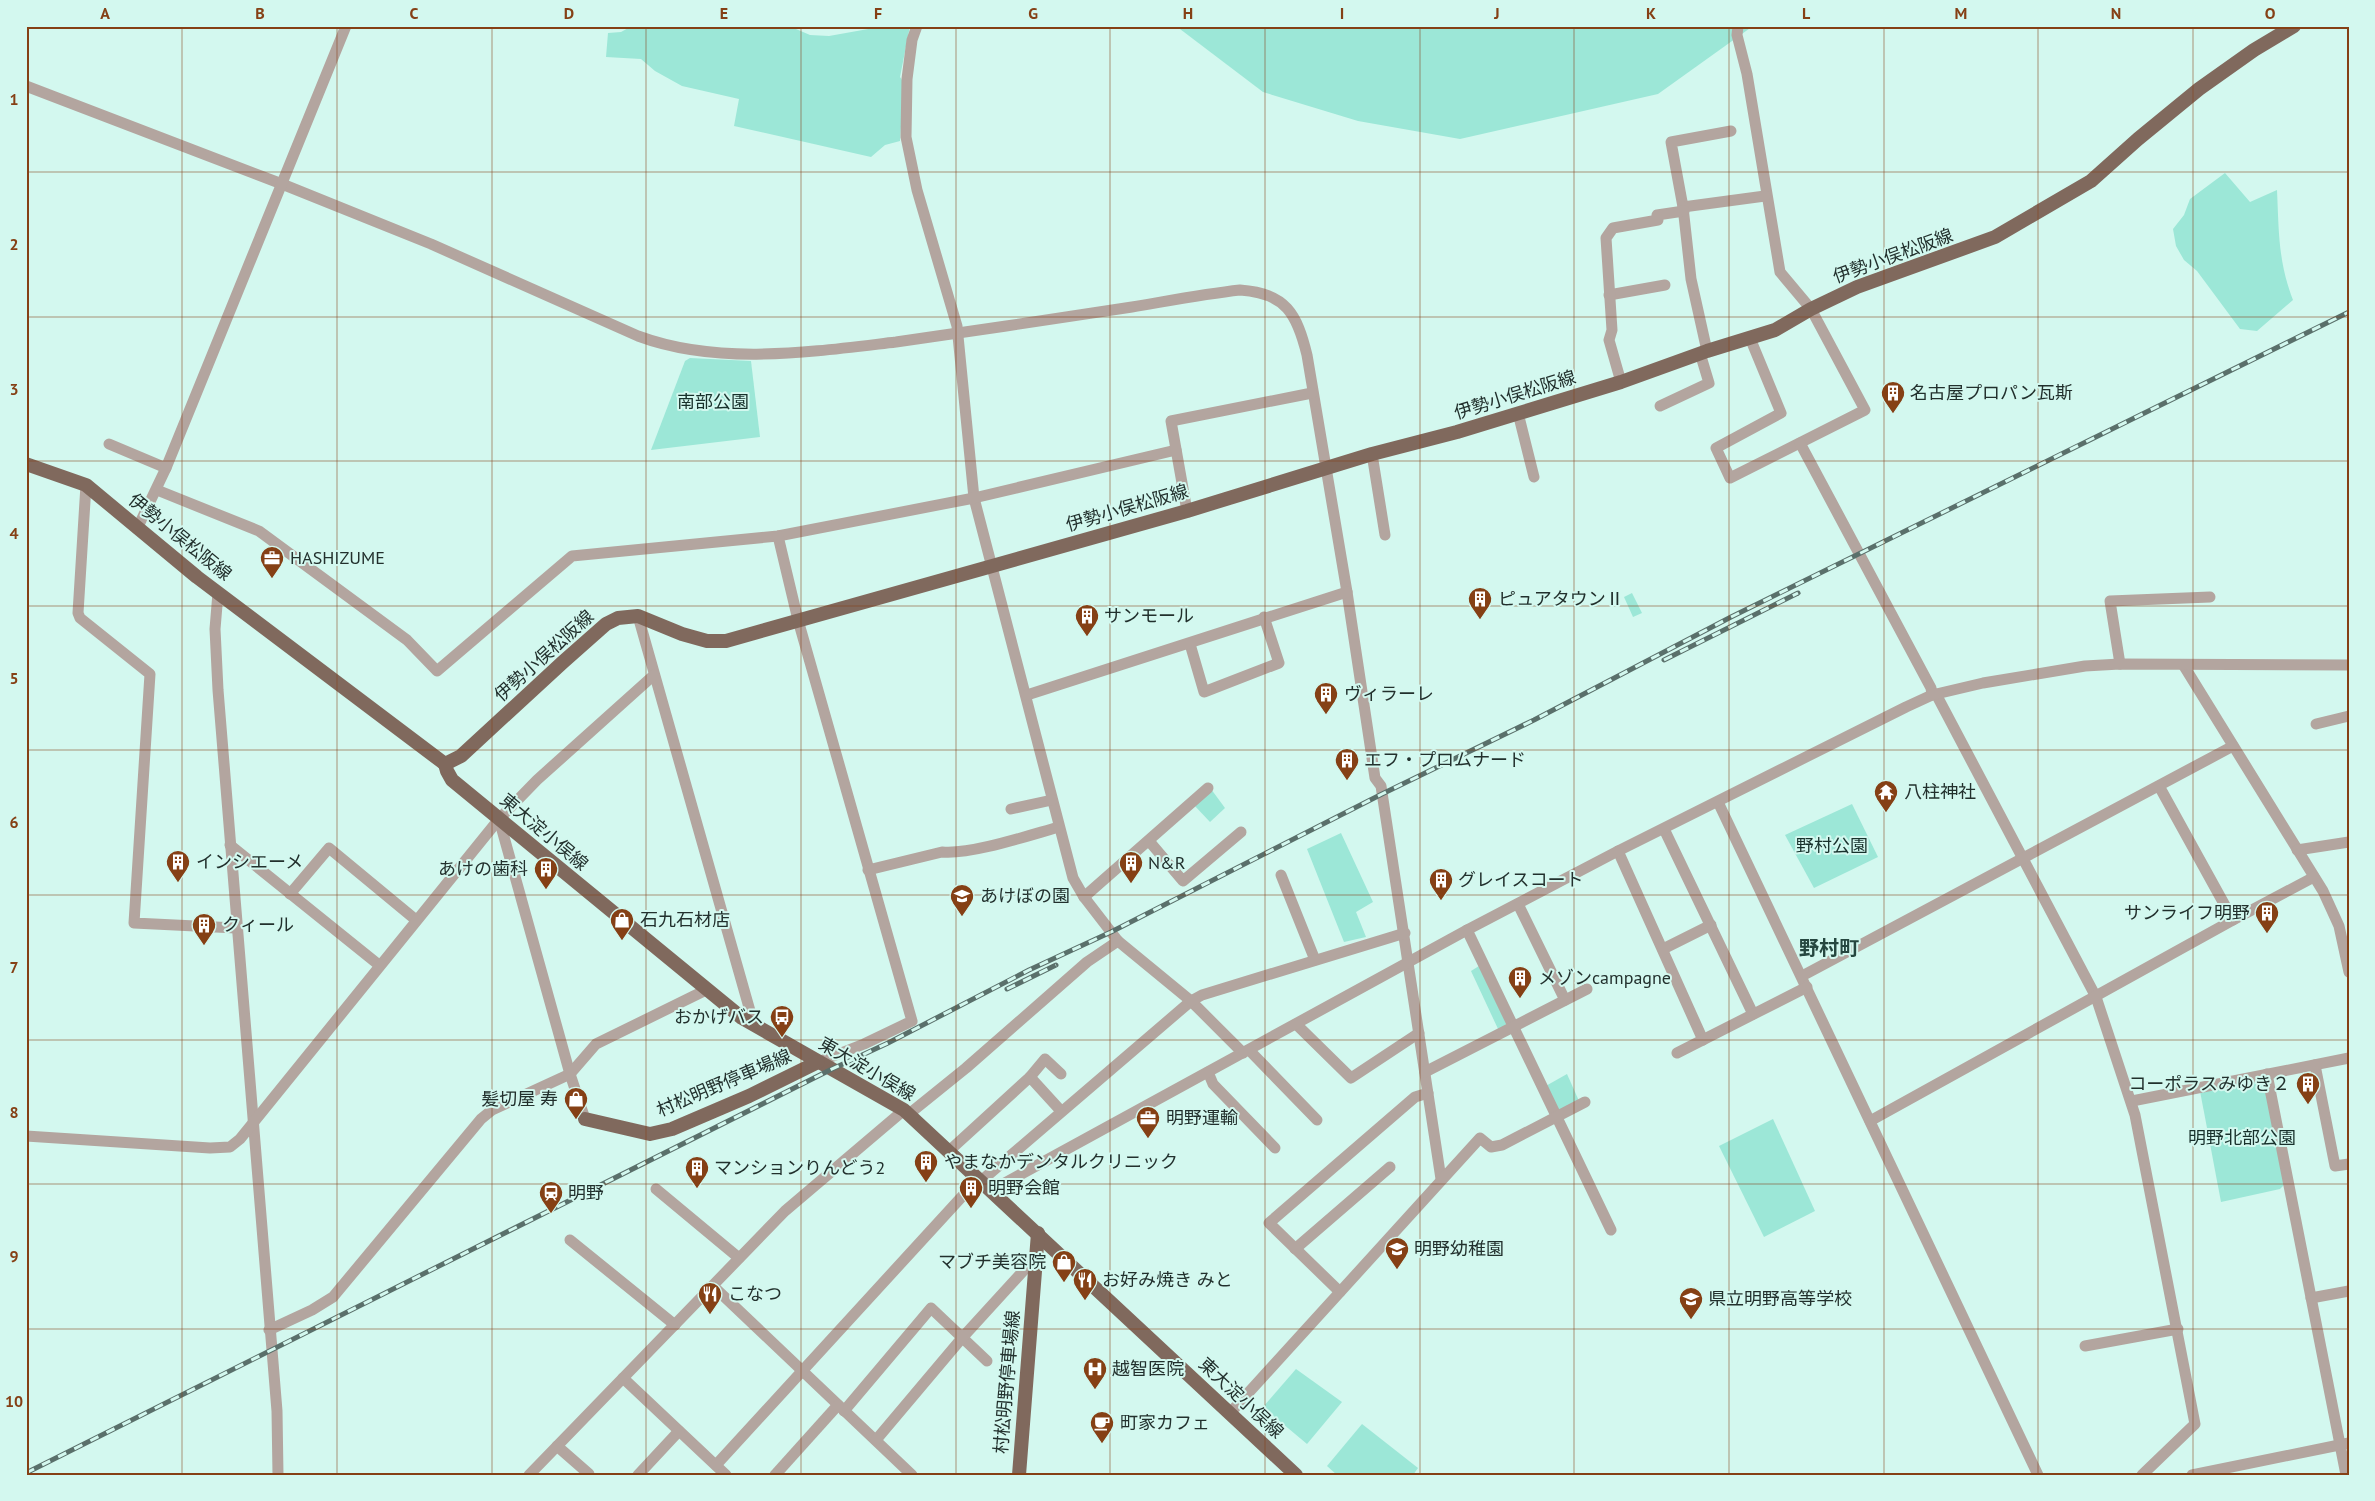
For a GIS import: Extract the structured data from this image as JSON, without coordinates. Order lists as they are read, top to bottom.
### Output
{
  "streets": {
    "main road": ["伊勢小俣松阪線", "東大淀小俣線", "村松明野停車場線"]
  },
  "crossings": [
    ["伊勢小俣松阪線", "東大淀小俣線"],
    ["東大淀小俣線", "村松明野停車場線"]
  ],
  "districts": ["野村町"],
  "parks": ["南部公園", "野村公園", "明野北部公園"],
  "places": {
    "building": [
      "名古屋プロパン瓦斯",
      "ピュアタウンⅡ",
      "サンモール",
      "ヴィラーレ",
      "エフ・プロムナード",
      "インシエーメ",
      "N&R",
      "あけの歯科",
      "グレイスコート",
      "サンライフ明野",
      "クィール",
      "メゾンcampagne",
      "コーポラスみゆき２",
      "やまなかデンタルクリニック",
      "マンションりんどう2",
      "明野会館"
    ],
    "office": ["HASHIZUME", "明野運輸"],
    "temple": ["八柱神社"],
    "school or university": ["あけぼの園", "明野幼稚園", "県立明野高等学校"],
    "shop": ["石九石材店", "髪切屋 寿", "マブチ美容院"],
    "bus stop": ["おかげバス"],
    "station": ["明野"],
    "restaurant": ["お好み焼き みと", "こなつ"],
    "hospital": ["越智医院"],
    "cafe": ["町家カフェ"]
  },
  "grid": {
    "columns": [
      "A",
      "B",
      "C",
      "D",
      "E",
      "F",
      "G",
      "H",
      "I",
      "J",
      "K",
      "L",
      "M",
      "N",
      "O"
    ],
    "rows": [
      "1",
      "2",
      "3",
      "4",
      "5",
      "6",
      "7",
      "8",
      "9",
      "10"
    ]
  }
}
